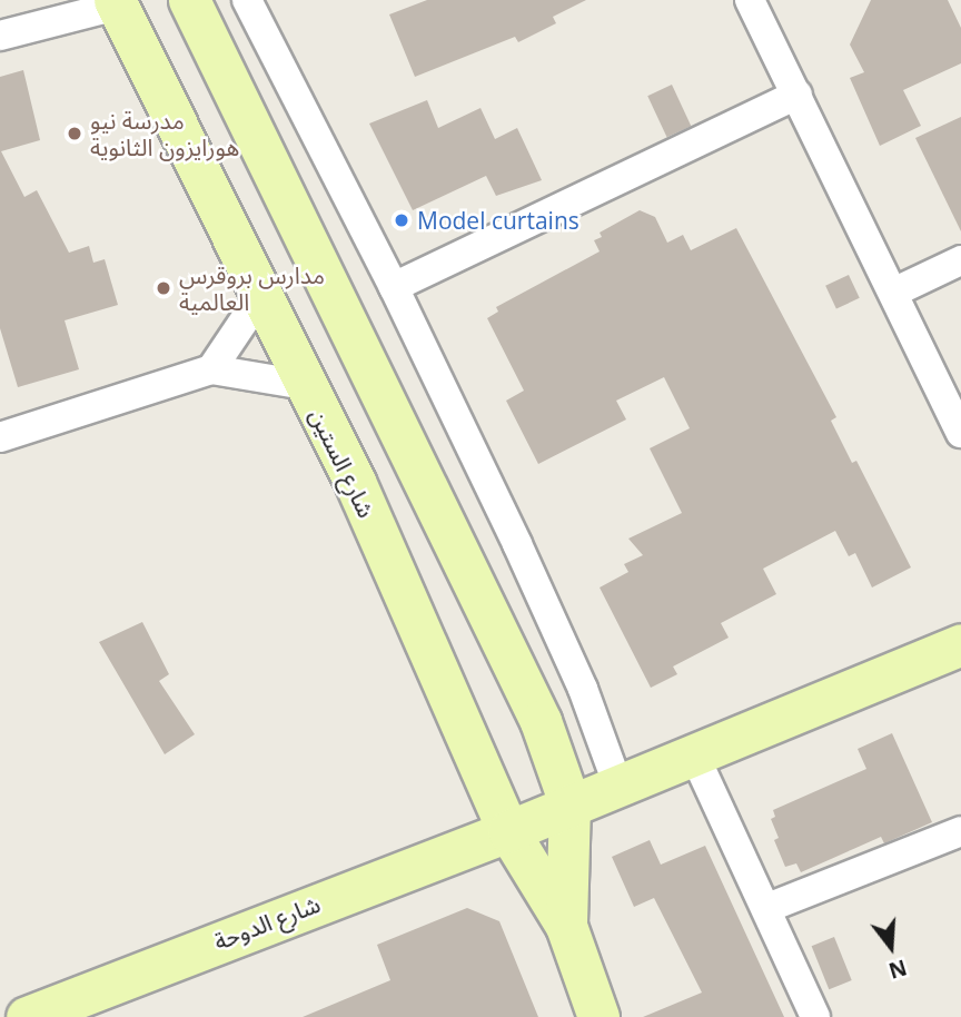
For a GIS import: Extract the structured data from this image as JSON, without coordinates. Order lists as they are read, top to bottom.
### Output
{
  "streets": {
    "main road": ["شارع الستين", "شارع الدوحة"]
  },
  "crossings": [
    ["شارع الستين", "شارع الدوحة"]
  ],
  "places": ["مدرسة نيو هورايزون الثانوية", "Model curtains", "مدارس بروقرس العالمية"],
  "north": "bottom"
}
